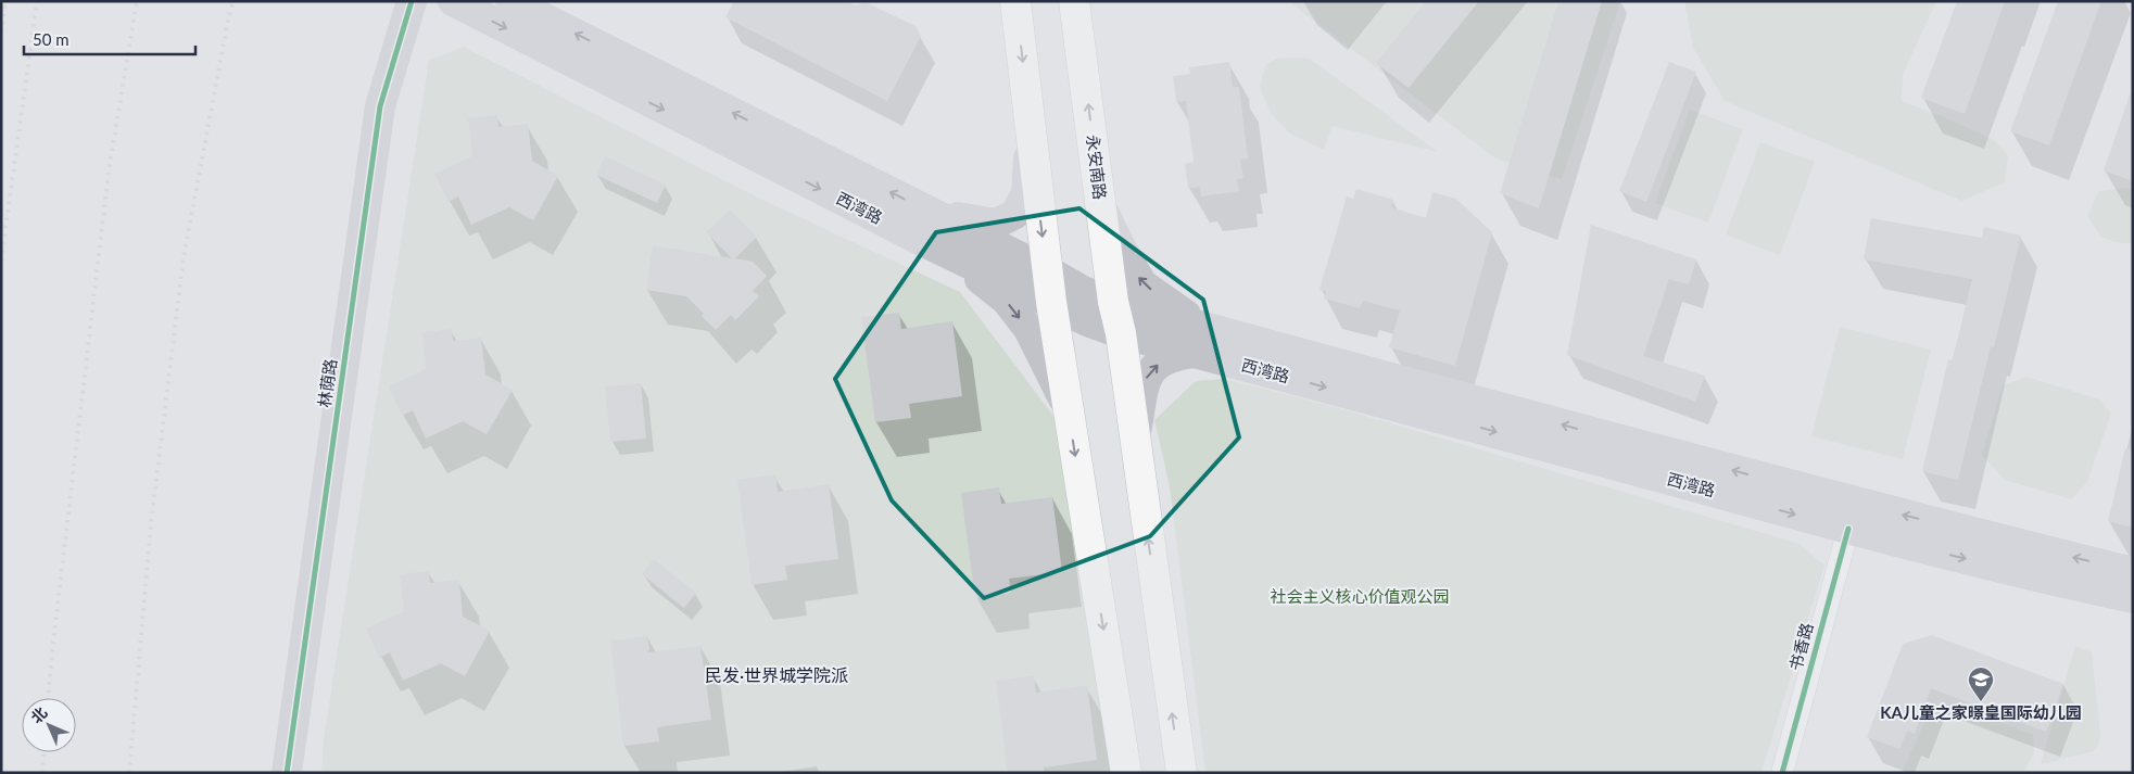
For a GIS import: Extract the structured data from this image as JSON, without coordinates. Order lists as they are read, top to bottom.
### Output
{
  "streets": {
    "main road": ["永安南路", "西湾路", "林荫路"],
    "street": ["书香路"]
  },
  "crossings": [
    ["永安南路", "西湾路"],
    ["西湾路", "书香路"]
  ],
  "districts": ["民发·世界城学院派"],
  "parks": ["社会主义核心价值观公园"],
  "places": {
    "school or university": ["KA儿童之家暻皇国际幼儿园"]
  },
  "scale_bar": "50 m",
  "north": "top left"
}
